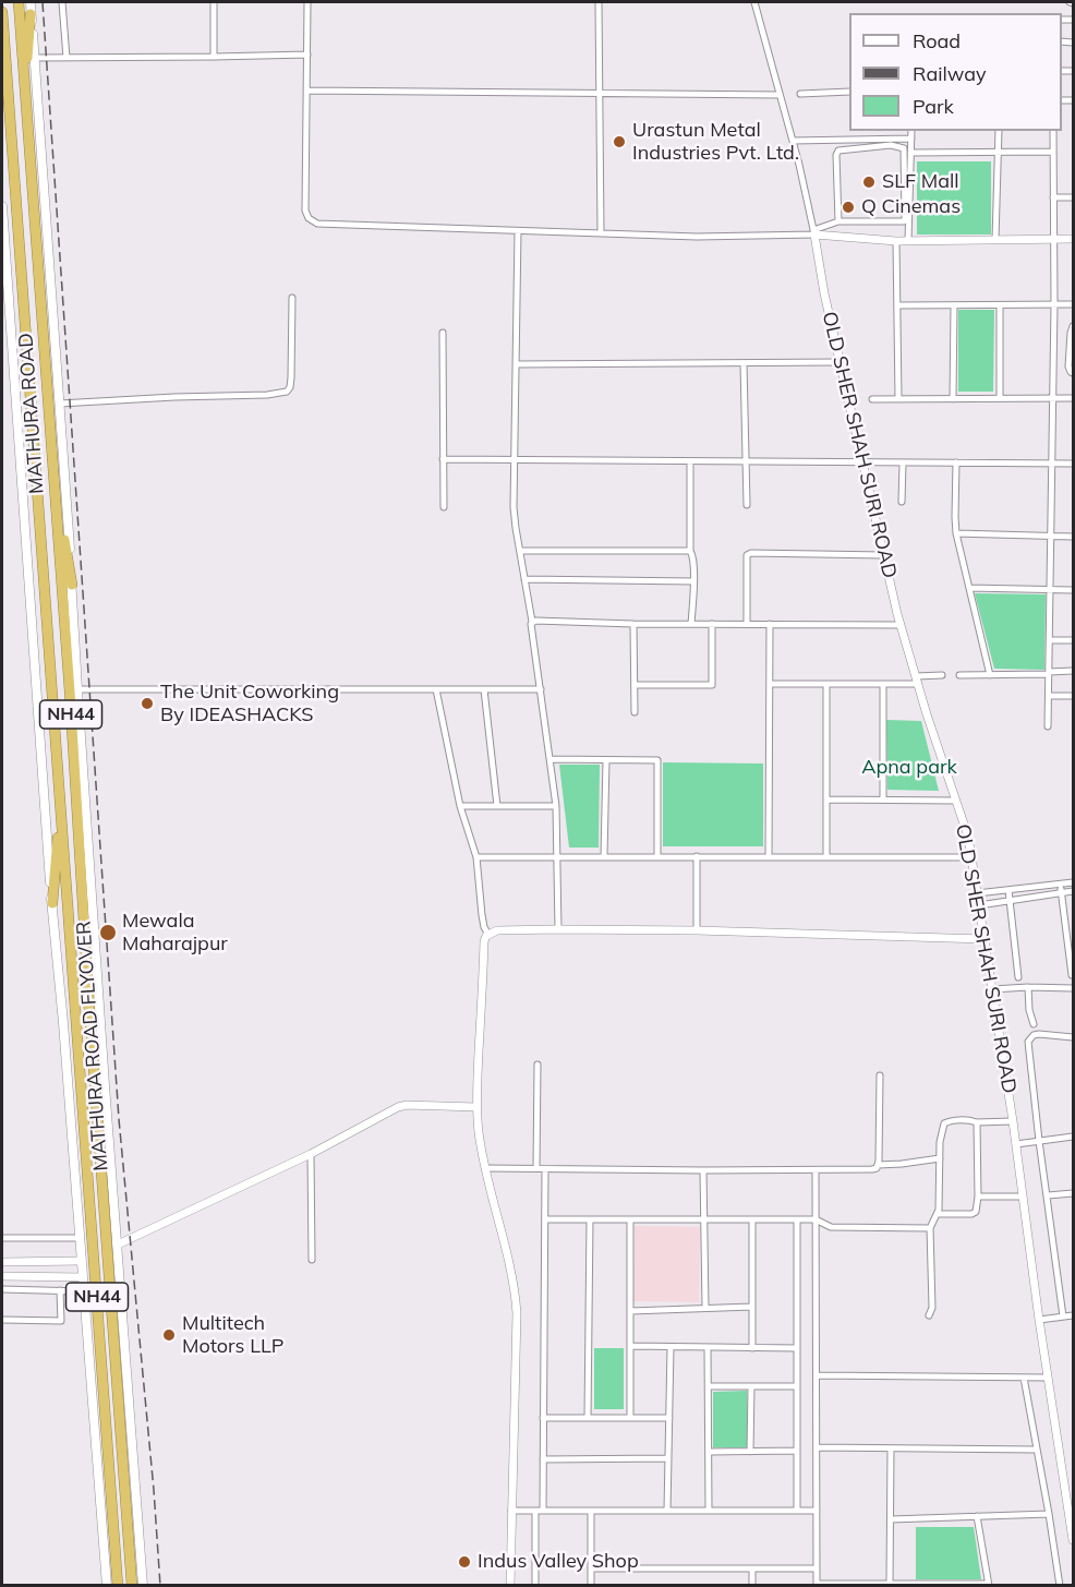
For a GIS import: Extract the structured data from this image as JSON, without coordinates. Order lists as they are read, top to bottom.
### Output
{
  "streets": {
    "highway": ["MATHURA ROAD", "NH44", "MATHURA ROAD FLYOVER"],
    "street": ["OLD SHER SHAH SURI ROAD"]
  },
  "crossings": [
    ["MATHURA ROAD", "MATHURA ROAD FLYOVER"]
  ],
  "parks": ["Apna park"],
  "places": [
    "Urastun Metal Industries Pvt. Ltd.",
    "SLF Mall",
    "Q Cinemas",
    "The Unit Coworking By IDEASHACKS",
    "Mewala Maharajpur",
    "Multitech Motors LLP",
    "Indus Valley Shop"
  ],
  "legend": ["Road", "Railway", "Park"]
}
